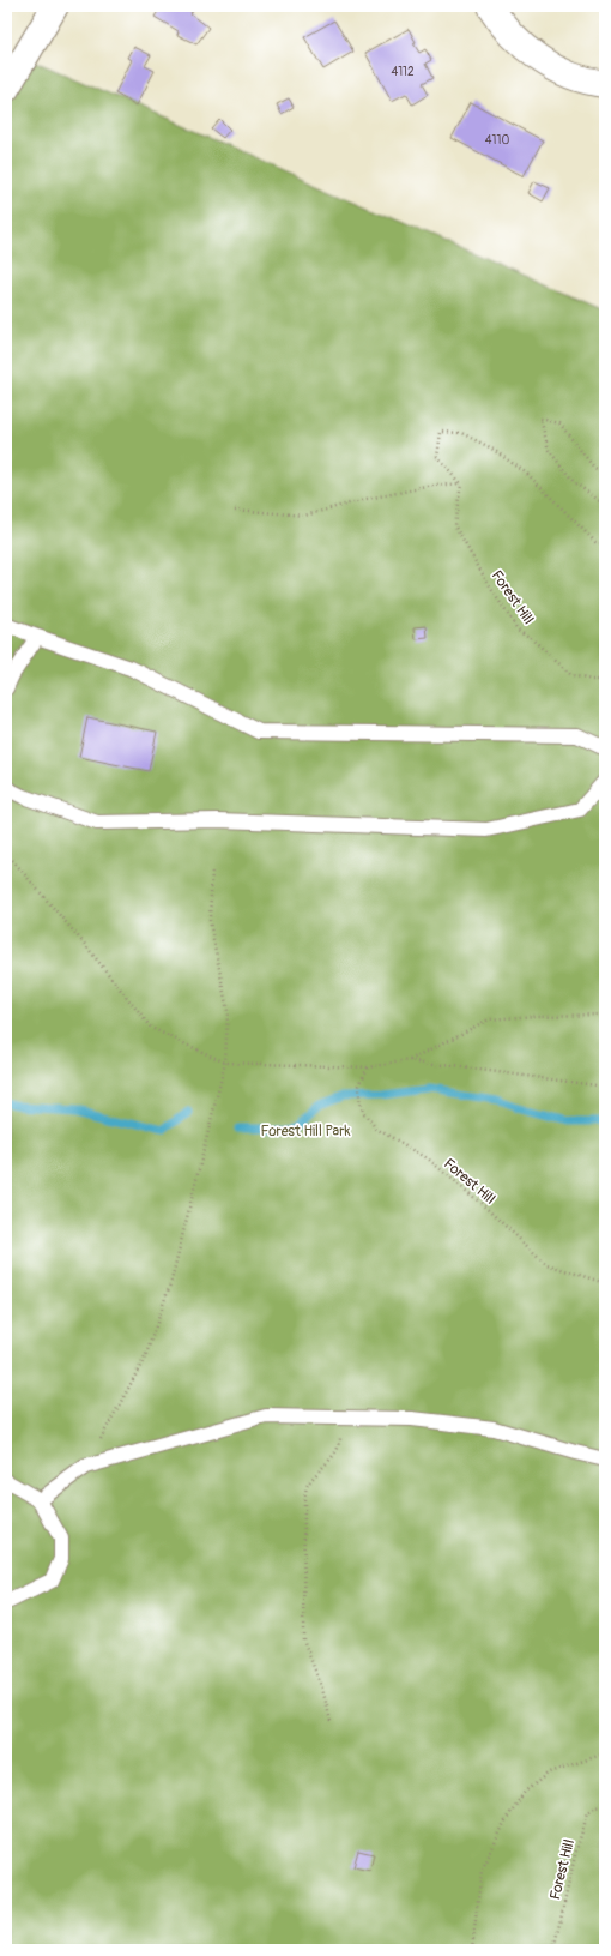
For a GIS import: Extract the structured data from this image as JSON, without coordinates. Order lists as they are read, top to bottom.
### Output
{
  "streets": {
    "path": ["Forest Hill"]
  },
  "parks": ["Forest Hill Park"],
  "house_numbers": ["4112", "4110"]
}
